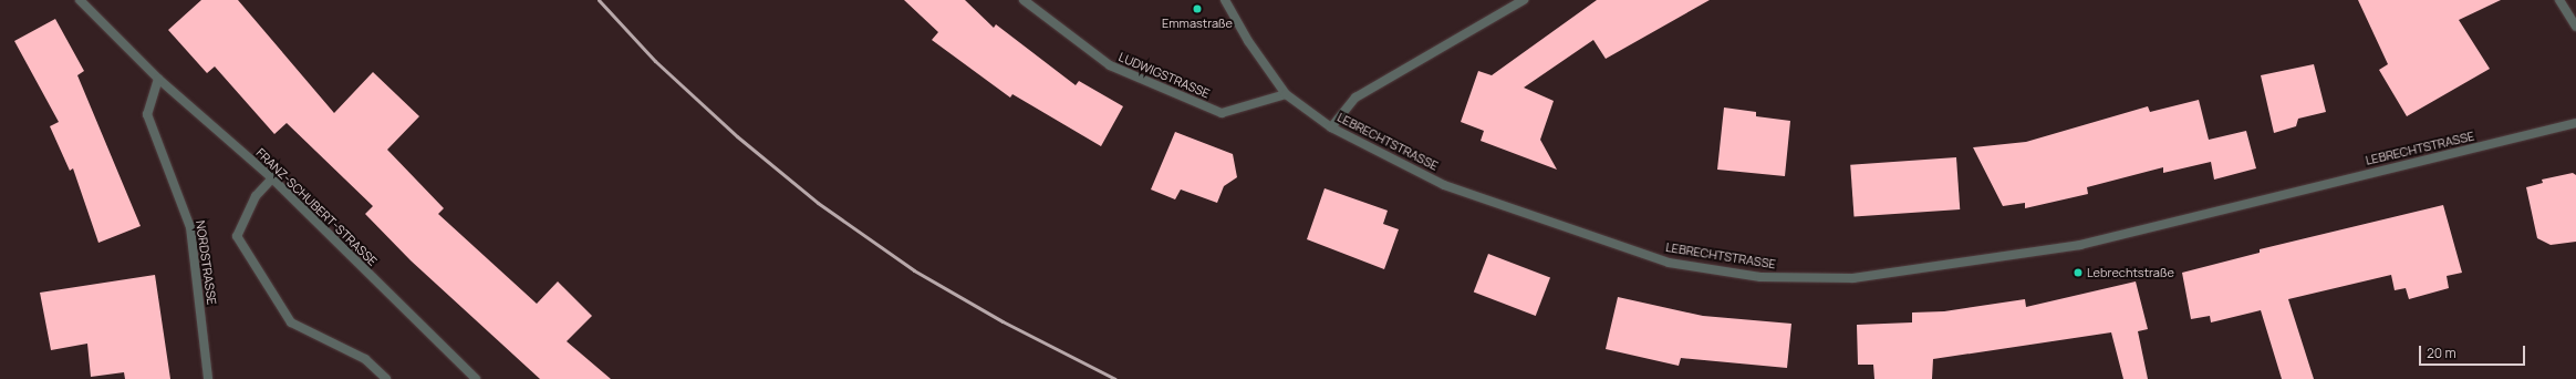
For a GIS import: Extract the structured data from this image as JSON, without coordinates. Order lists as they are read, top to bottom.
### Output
{
  "streets": {
    "street": [
      "LUDWIGSTRASSE",
      "LEBRECHTSTRASSE",
      "FRANZ-SCHUBERT-STRASSE",
      "NORDSTRASSE"
    ]
  },
  "crossings": [
    ["LUDWIGSTRASSE", "LEBRECHTSTRASSE"],
    ["FRANZ-SCHUBERT-STRASSE", "NORDSTRASSE"]
  ],
  "places": ["Emmastraße", "Lebrechtstraße"],
  "scale_bar": "20 m"
}
